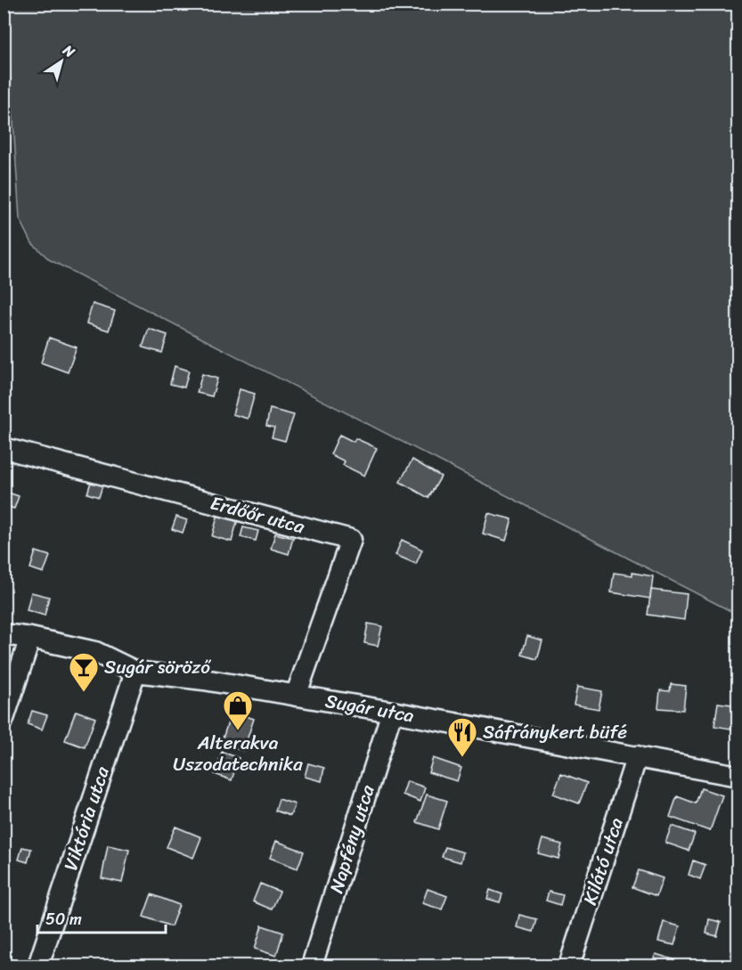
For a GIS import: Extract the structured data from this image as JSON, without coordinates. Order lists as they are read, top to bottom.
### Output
{
  "streets": {
    "street": [
      "Erdőőr utca",
      "Sugár utca",
      "Viktória utca",
      "Napfény utca",
      "Kilátó utca"
    ]
  },
  "crossings": [
    ["Erdőőr utca", "Sugár utca"],
    ["Sugár utca", "Viktória utca"],
    ["Sugár utca", "Napfény utca"],
    ["Sugár utca", "Kilátó utca"]
  ],
  "places": {
    "bar": ["Sugár söröző"],
    "shop": ["Alterakva Uszodatechnika"],
    "restaurant": ["Sáfránykert büfé"]
  },
  "scale_bar": "50 m",
  "north": "top right"
}
